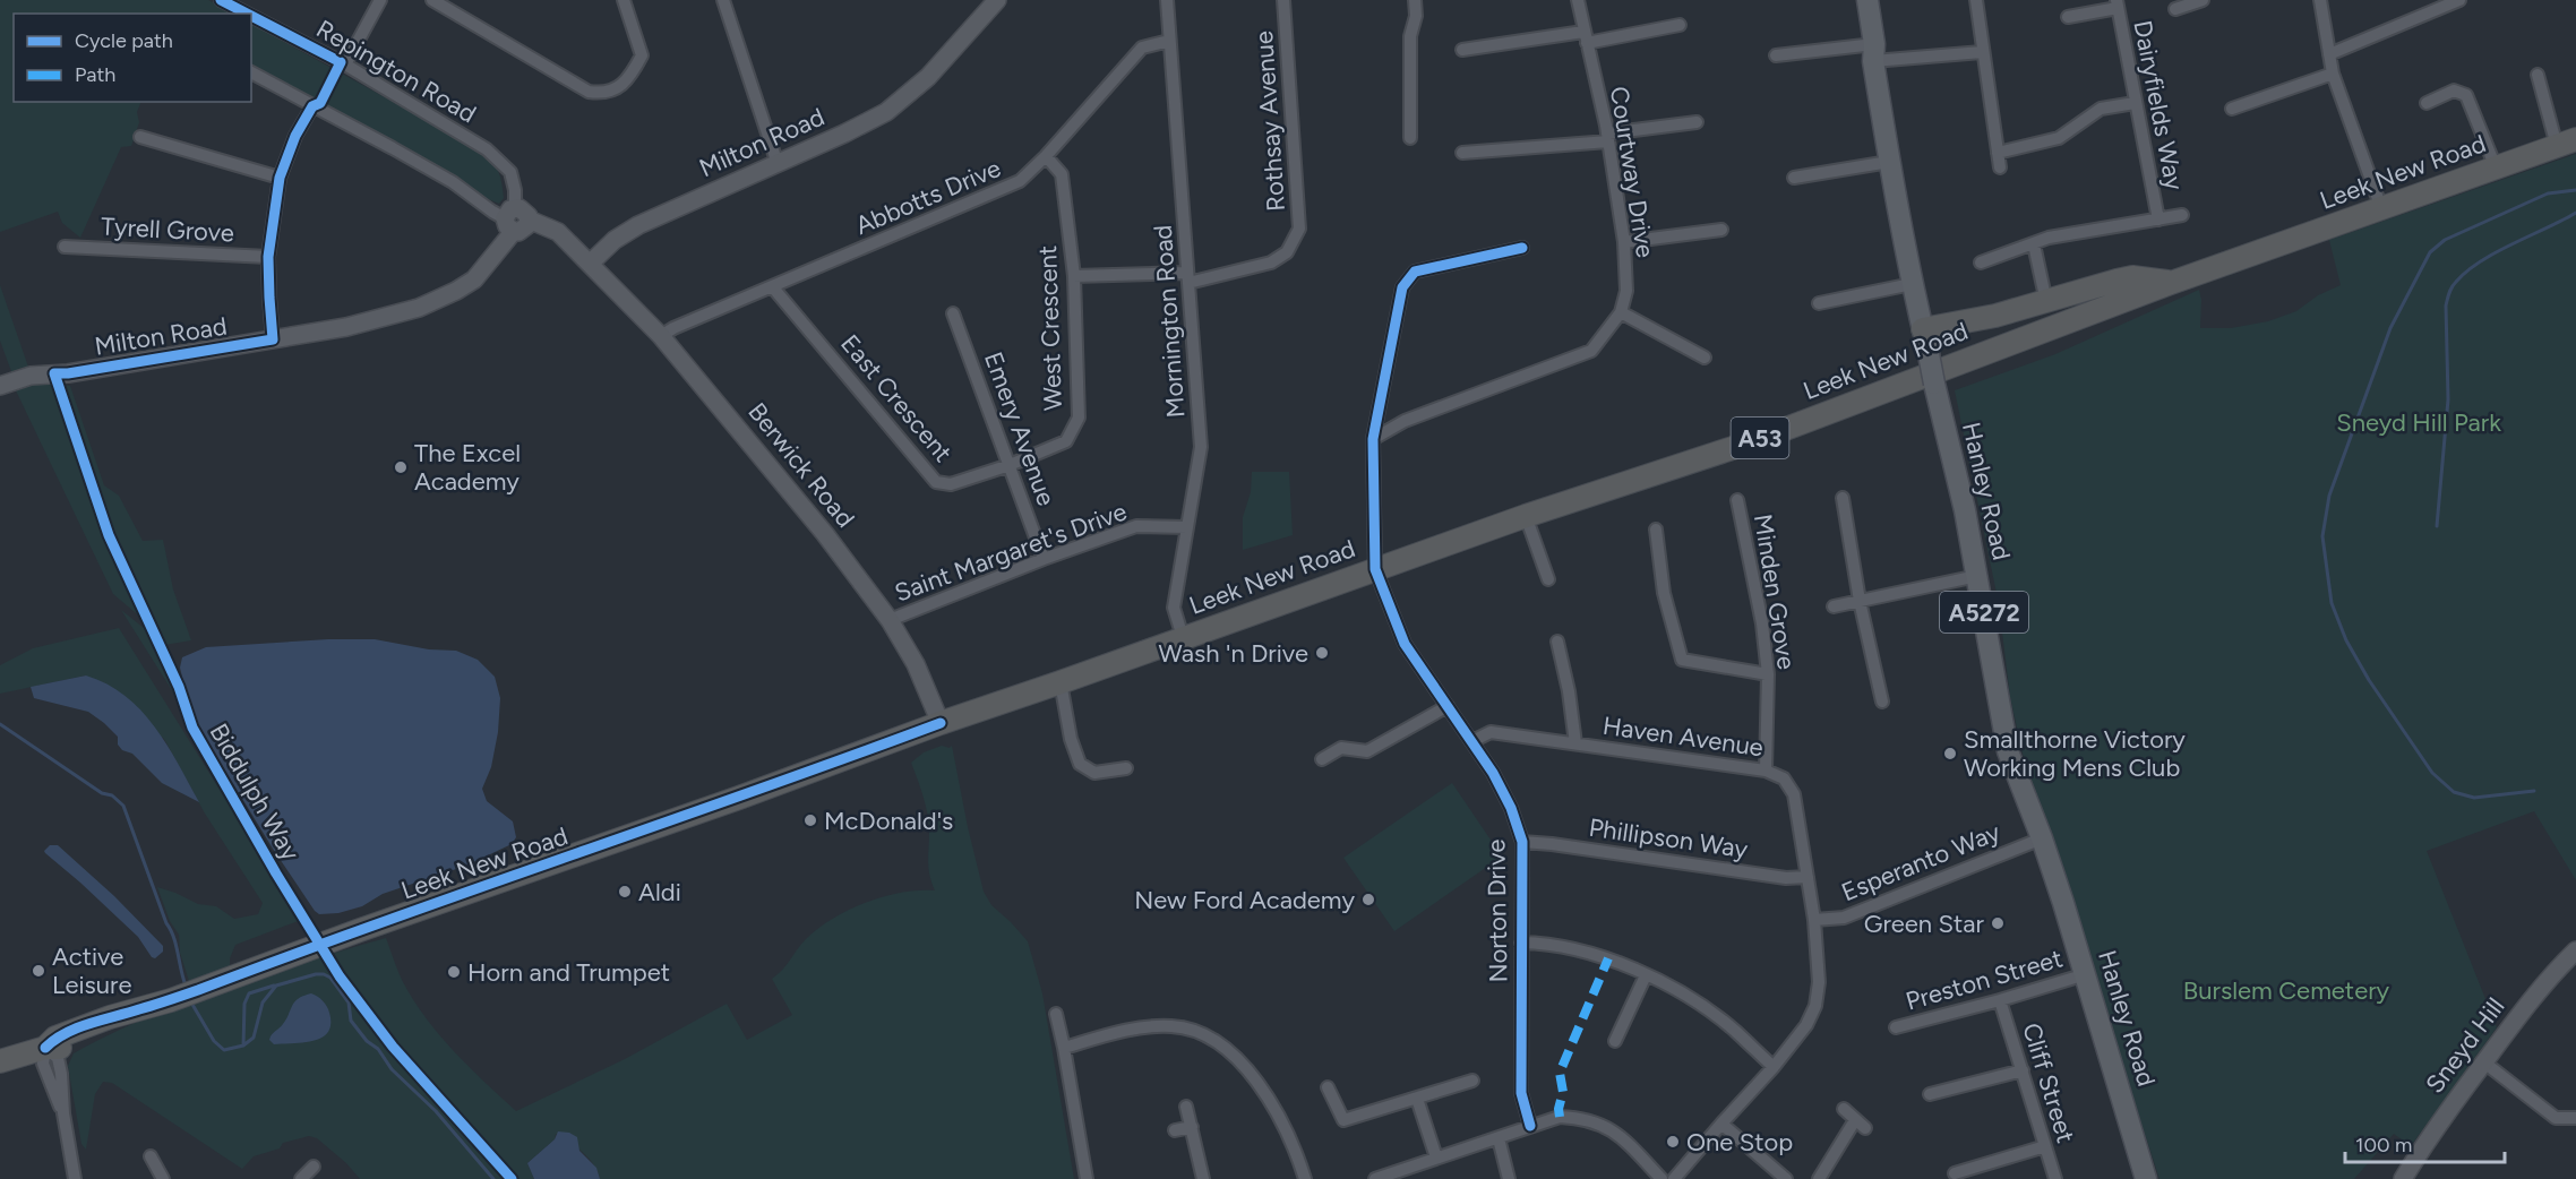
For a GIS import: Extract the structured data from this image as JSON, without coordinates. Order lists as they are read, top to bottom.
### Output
{
  "streets": {
    "highway": ["Leek New Road", "A53"],
    "main road": ["Hanley Road", "A5272"],
    "street": [
      "Repington Road",
      "Dairyfields Way",
      "Rothsay Avenue",
      "Milton Road",
      "Courtway Drive",
      "Abbotts Drive",
      "Tyrell Grove",
      "Mornington Road",
      "West Crescent",
      "East Crescent",
      "Emery Avenue",
      "Berwick Road",
      "Saint Margaret's Drive",
      "Minden Grove",
      "Haven Avenue",
      "Phillipson Way",
      "Esperanto Way",
      "Norton Drive",
      "Preston Street",
      "Sneyd Hill",
      "Cliff Street"
    ],
    "cycle path": ["Biddulph Way"]
  },
  "crossings": [
    ["Repington Road", "Milton Road"],
    ["Rothsay Avenue", "Mornington Road"],
    ["Rothsay Avenue", "West Crescent"],
    ["Milton Road", "Berwick Road"],
    ["Leek New Road", "Mornington Road"],
    ["Leek New Road", "Berwick Road"],
    ["Leek New Road", "Norton Drive"],
    ["Abbotts Drive", "Mornington Road"],
    ["Abbotts Drive", "West Crescent"],
    ["Abbotts Drive", "East Crescent"],
    ["Abbotts Drive", "Berwick Road"],
    ["Mornington Road", "Saint Margaret's Drive"],
    ["West Crescent", "East Crescent"],
    ["West Crescent", "Emery Avenue"],
    ["East Crescent", "Emery Avenue"],
    ["Emery Avenue", "Saint Margaret's Drive"],
    ["Berwick Road", "Saint Margaret's Drive"],
    ["Hanley Road", "Esperanto Way"],
    ["Hanley Road", "Preston Street"],
    ["Minden Grove", "Haven Avenue"],
    ["Haven Avenue", "Phillipson Way"],
    ["Haven Avenue", "Esperanto Way"],
    ["Haven Avenue", "Norton Drive"],
    ["Phillipson Way", "Norton Drive"],
    ["Preston Street", "Cliff Street"]
  ],
  "parks": ["Sneyd Hill Park", "Burslem Cemetery"],
  "places": [
    "The Excel Academy",
    "Wash 'n Drive",
    "Smallthorne Victory Working Mens Club",
    "McDonald's",
    "Aldi",
    "New Ford Academy",
    "Green Star",
    "Active Leisure",
    "Horn and Trumpet",
    "One Stop"
  ],
  "legend": ["Cycle path", "Path"],
  "scale_bar": "100 m"
}
